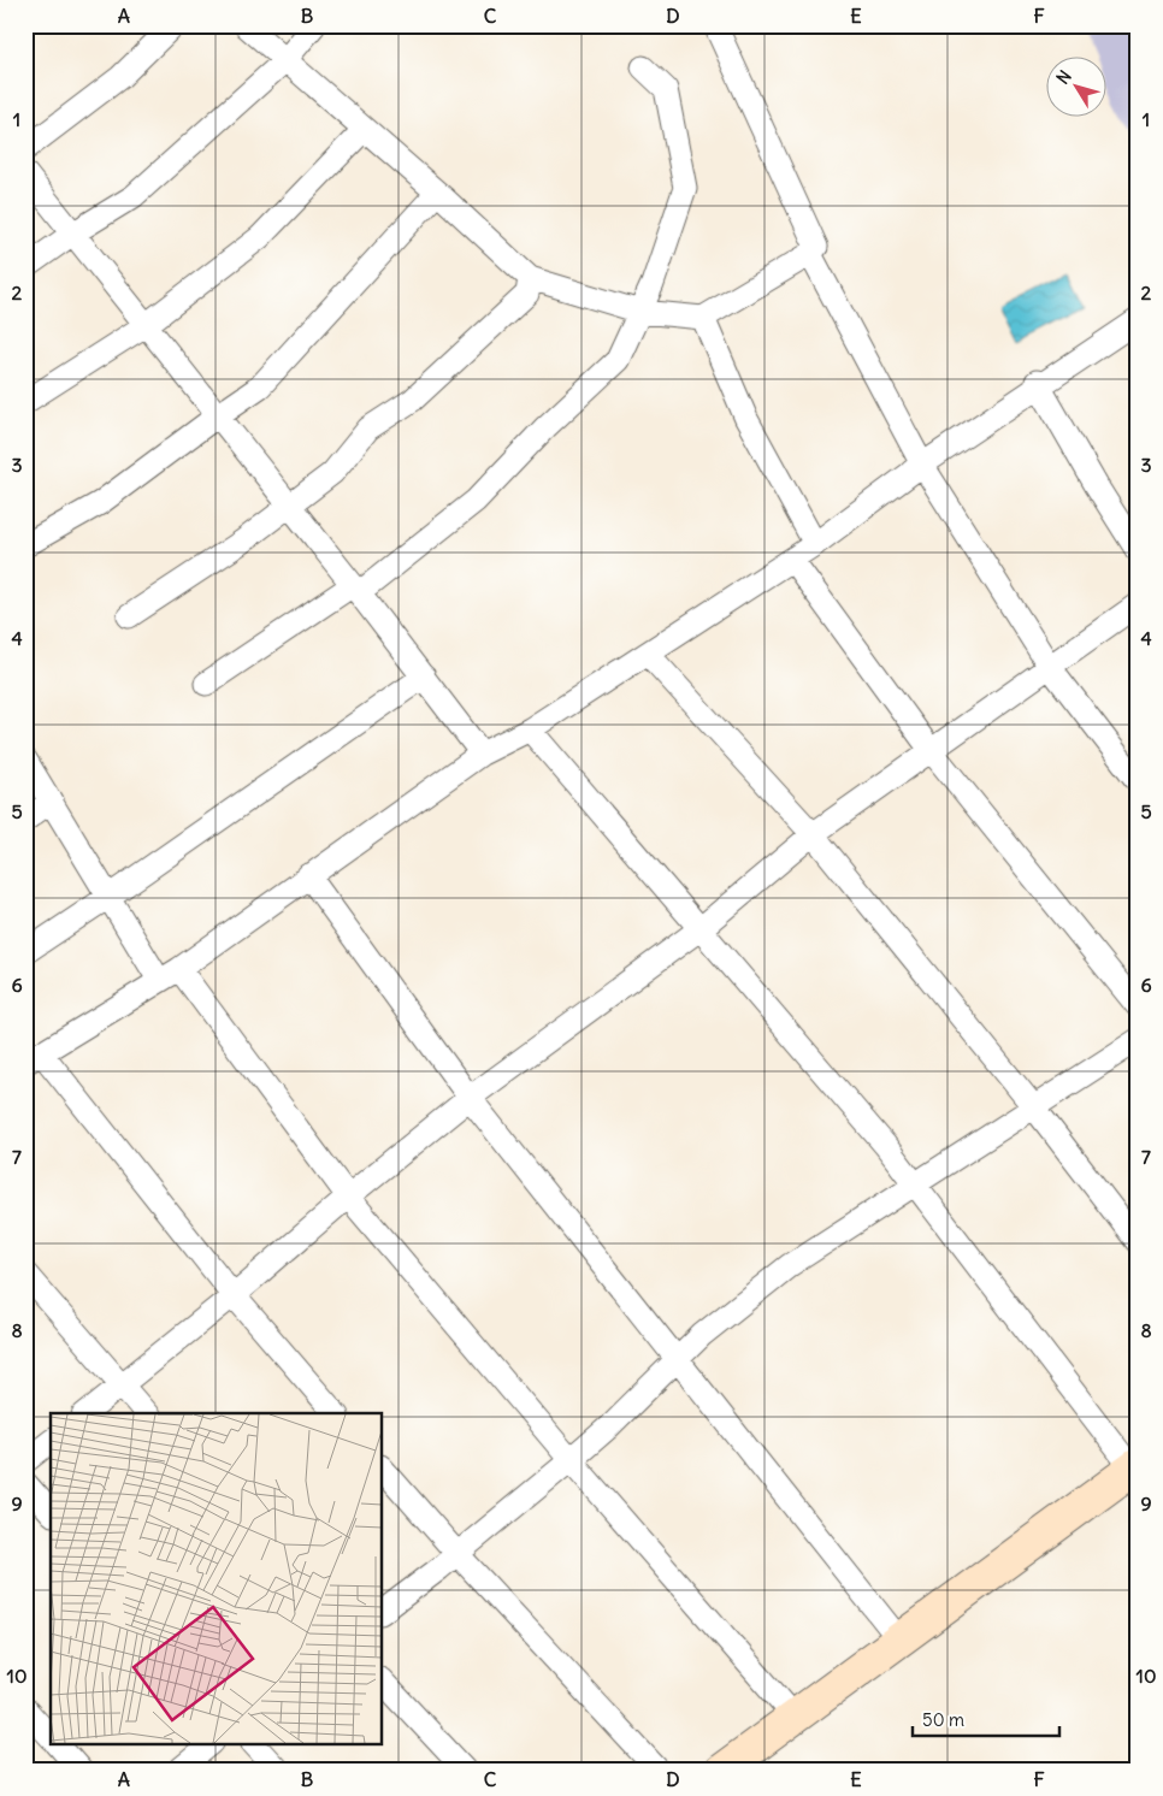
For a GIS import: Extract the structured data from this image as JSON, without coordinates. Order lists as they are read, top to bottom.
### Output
{
  "scale_bar": "50 m",
  "north": "top left",
  "grid": {
    "columns": [
      "A",
      "B",
      "C",
      "D",
      "E",
      "F"
    ],
    "rows": [
      "1",
      "2",
      "3",
      "4",
      "5",
      "6",
      "7",
      "8",
      "9",
      "10"
    ]
  }
}
